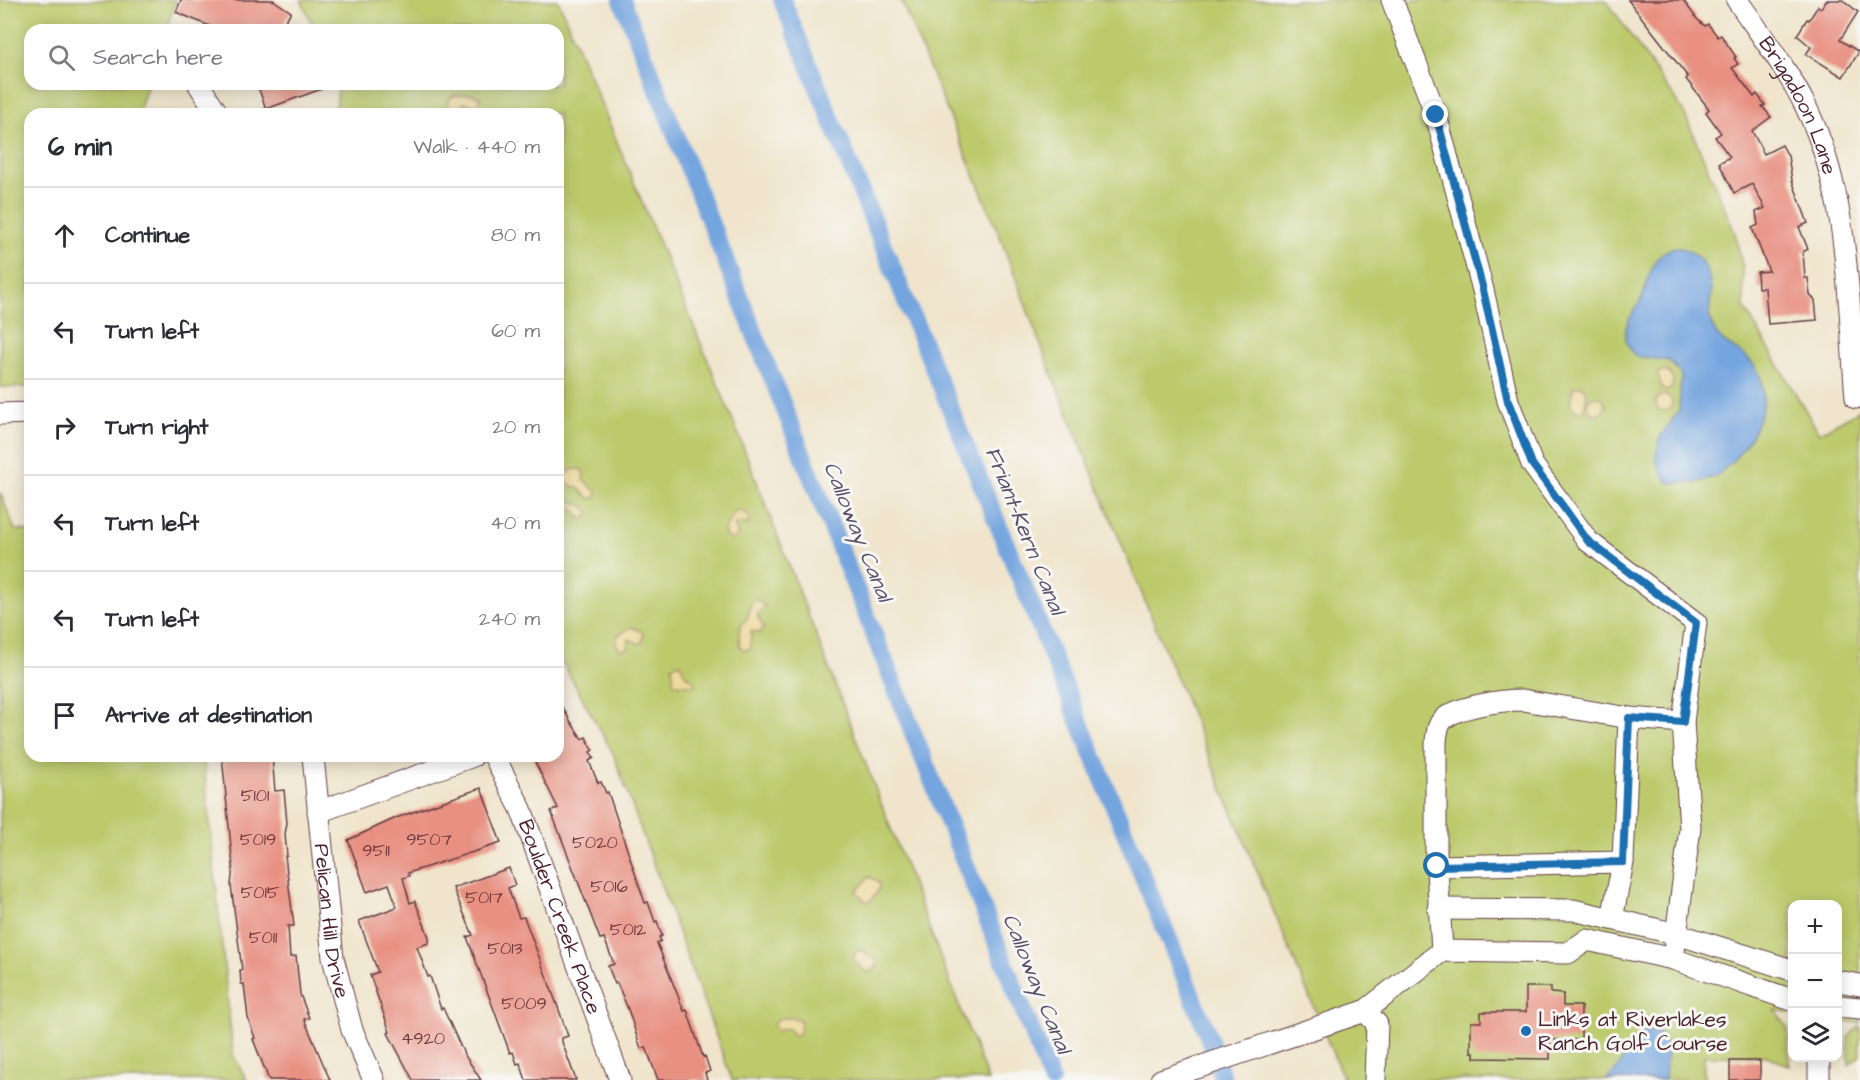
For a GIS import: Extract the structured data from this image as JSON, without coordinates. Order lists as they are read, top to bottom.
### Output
{
  "streets": {
    "street": ["Brigadoon Lane", "Boulder Creek Place", "Pelican Hill Drive"]
  },
  "water": ["Friant-Kern Canal", "Calloway Canal"],
  "places": ["Links at Riverlakes Ranch Golf Course"],
  "house_numbers": [
    "5101",
    "5019",
    "9507",
    "5020",
    "9511",
    "5016",
    "5015",
    "5017",
    "5012",
    "5011",
    "5013",
    "5009",
    "4920"
  ],
  "page": {
    "search": "Search here",
    "heading": ["6 min", "Walk · 440 m"],
    "list": [
      ["Continue", "80 m"],
      ["Turn left", "60 m"],
      ["Turn right", "20 m"],
      ["Turn left", "40 m"],
      ["Turn left", "240 m"],
      "Arrive at destination"
    ],
    "map_buttons": ["+", "−"]
  }
}
